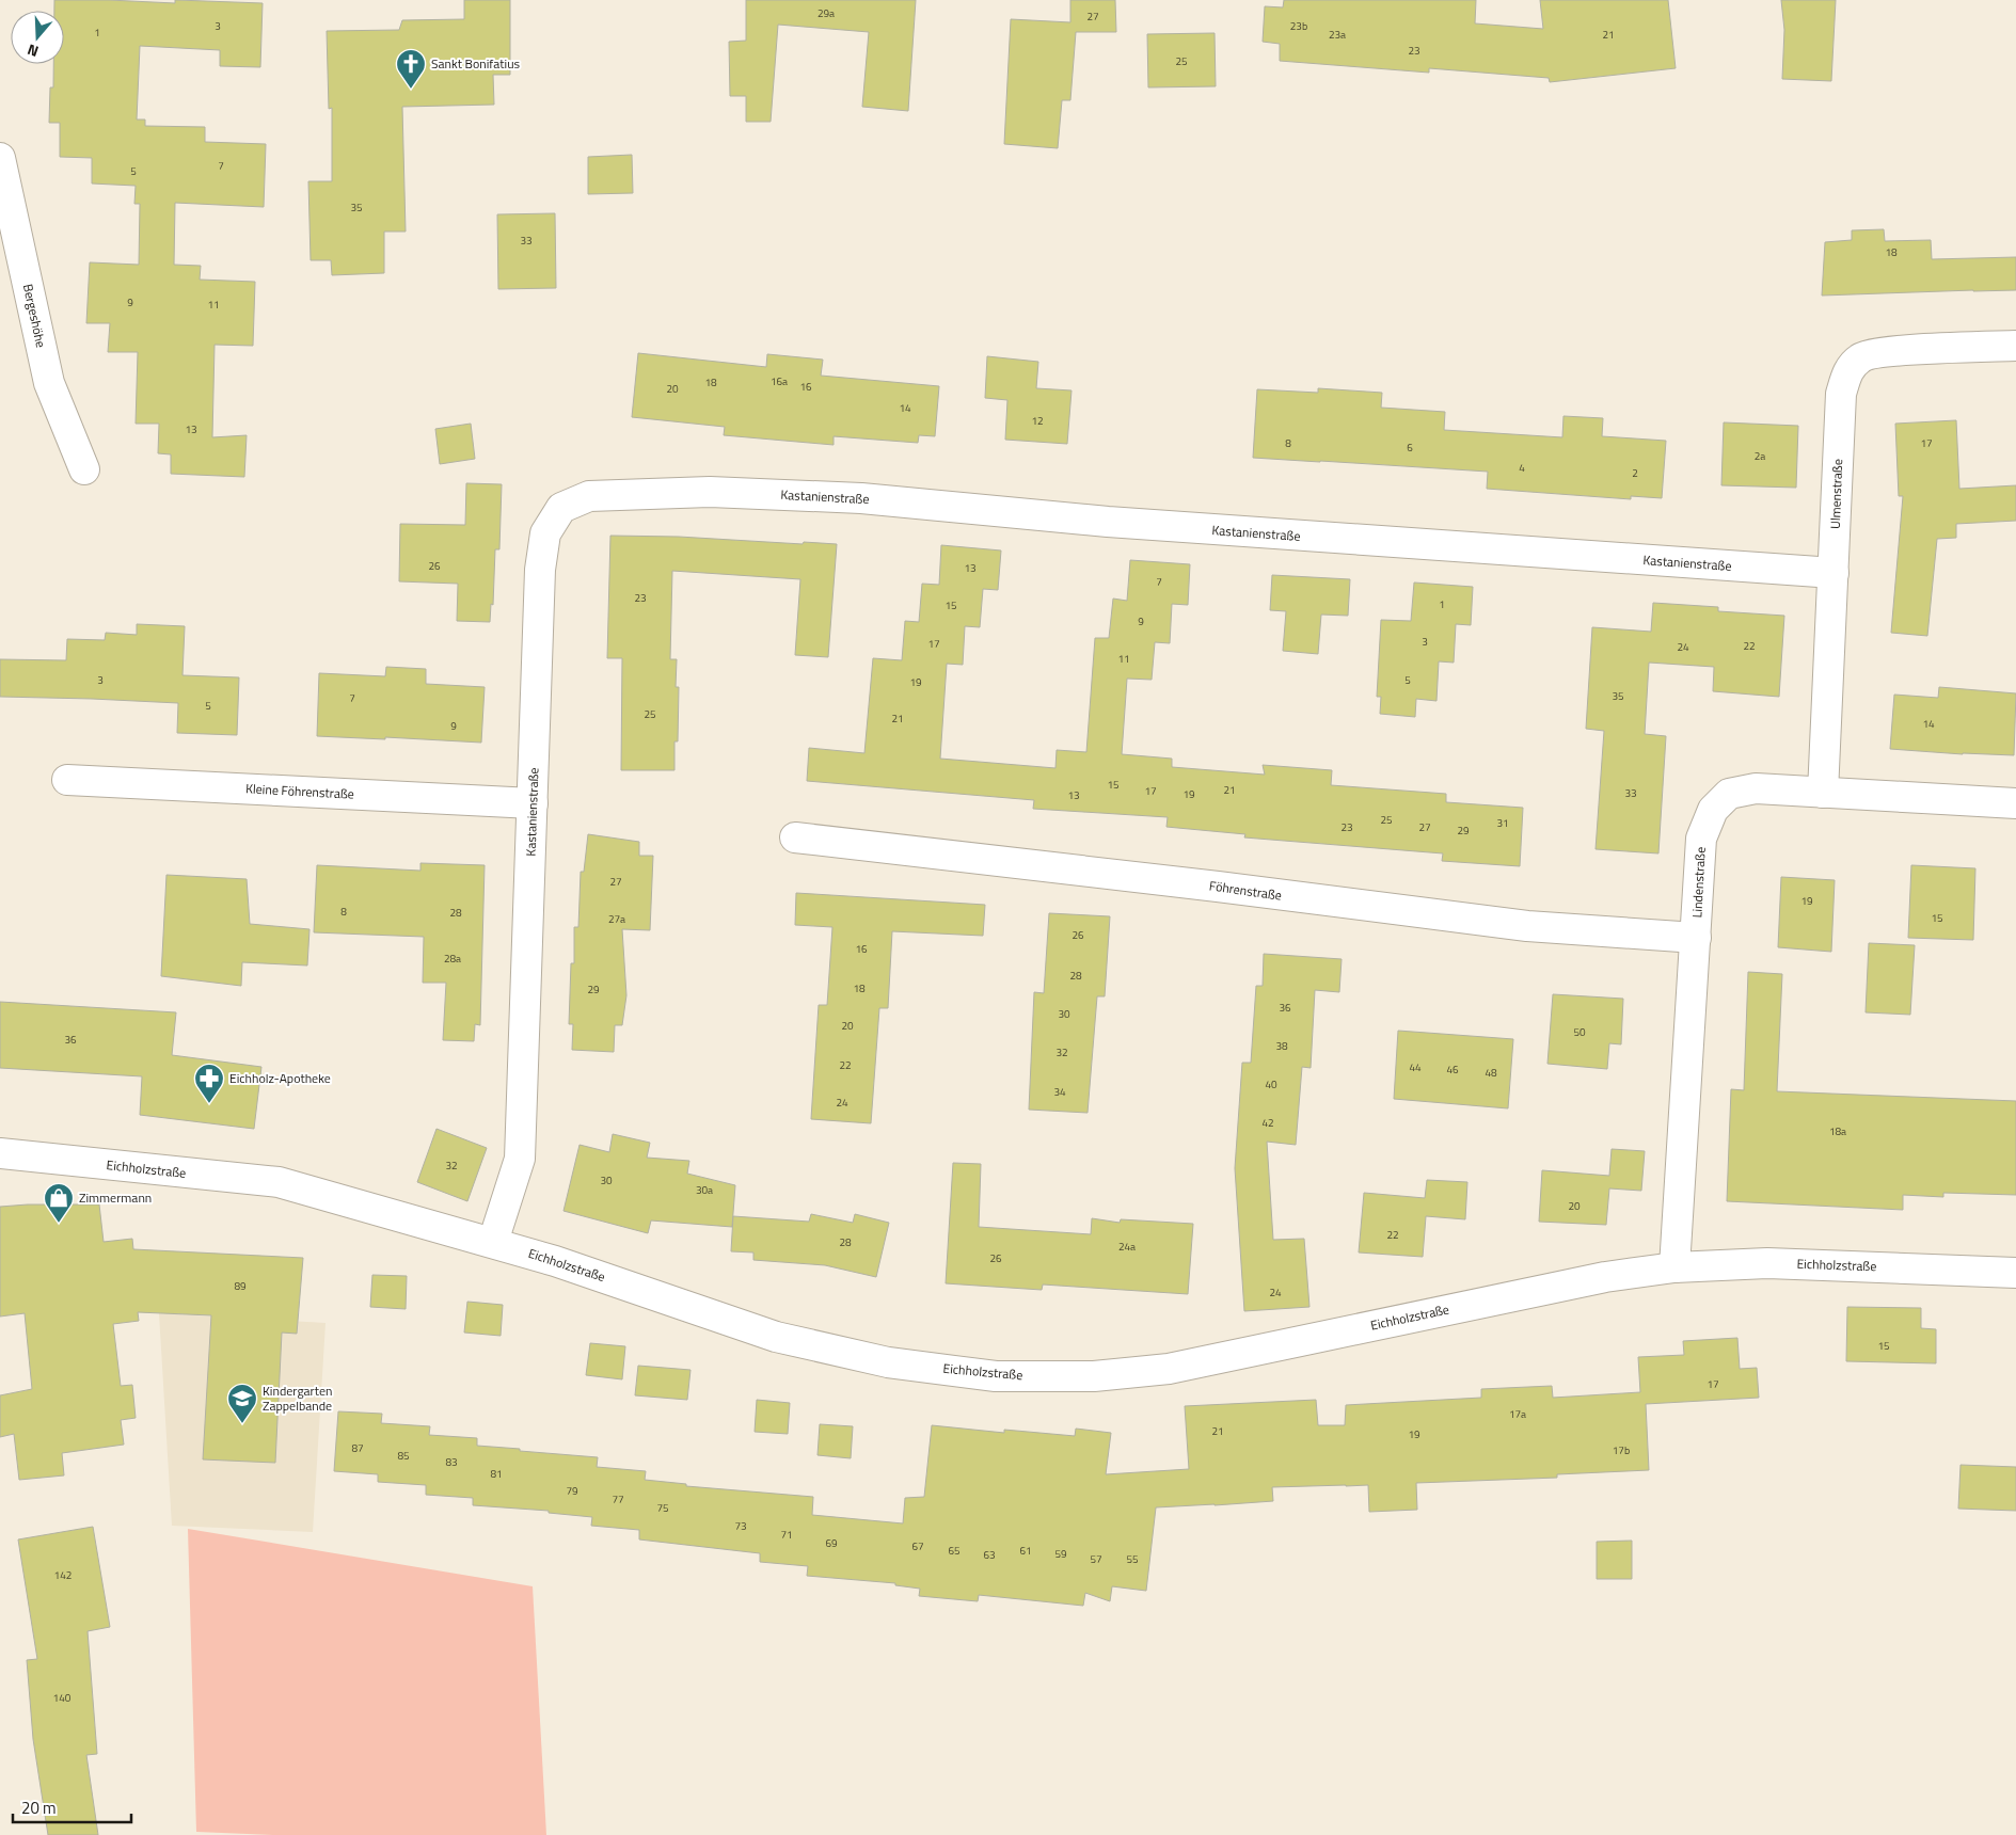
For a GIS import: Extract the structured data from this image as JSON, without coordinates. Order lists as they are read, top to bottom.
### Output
{
  "streets": {
    "street": [
      "Bergeshöhe",
      "Ulmenstraße",
      "Kastanienstraße",
      "Kleine Föhrenstraße",
      "Lindenstraße",
      "Föhrenstraße",
      "Eichholzstraße"
    ]
  },
  "crossings": [
    ["Ulmenstraße", "Kastanienstraße"],
    ["Ulmenstraße", "Lindenstraße"],
    ["Kastanienstraße", "Kleine Föhrenstraße"],
    ["Kastanienstraße", "Eichholzstraße"],
    ["Lindenstraße", "Föhrenstraße"],
    ["Lindenstraße", "Eichholzstraße"]
  ],
  "places": {
    "church": ["Sankt Bonifatius"],
    "pharmacy": ["Eichholz-Apotheke"],
    "shop": ["Zimmermann"],
    "school or university": ["Kindergarten Zappelbande"]
  },
  "house_numbers": [
    "29a",
    "27",
    "3",
    "23b",
    "1",
    "23a",
    "21",
    "23",
    "25",
    "7",
    "5",
    "35",
    "33",
    "18",
    "9",
    "11",
    "16a",
    "18",
    "16",
    "20",
    "14",
    "12",
    "13",
    "8",
    "17",
    "6",
    "2a",
    "4",
    "2",
    "26",
    "13",
    "7",
    "23",
    "1",
    "15",
    "9",
    "3",
    "17",
    "22",
    "24",
    "11",
    "3",
    "5",
    "19",
    "35",
    "7",
    "5",
    "25",
    "21",
    "14",
    "9",
    "15",
    "21",
    "17",
    "33",
    "19",
    "13",
    "25",
    "31",
    "23",
    "27",
    "29",
    "27",
    "19",
    "8",
    "28",
    "15",
    "27a",
    "26",
    "16",
    "28a",
    "28",
    "18",
    "29",
    "36",
    "30",
    "20",
    "50",
    "36",
    "38",
    "32",
    "22",
    "44",
    "46",
    "48",
    "40",
    "34",
    "24",
    "42",
    "18a",
    "32",
    "30",
    "30a",
    "20",
    "22",
    "28",
    "24a",
    "26",
    "89",
    "24",
    "15",
    "17",
    "17a",
    "21",
    "19",
    "87",
    "17b",
    "85",
    "83",
    "81",
    "79",
    "77",
    "75",
    "73",
    "71",
    "69",
    "67",
    "65",
    "61",
    "59",
    "63",
    "57",
    "55",
    "142",
    "140"
  ],
  "scale_bar": "20 m",
  "north": "bottom"
}
